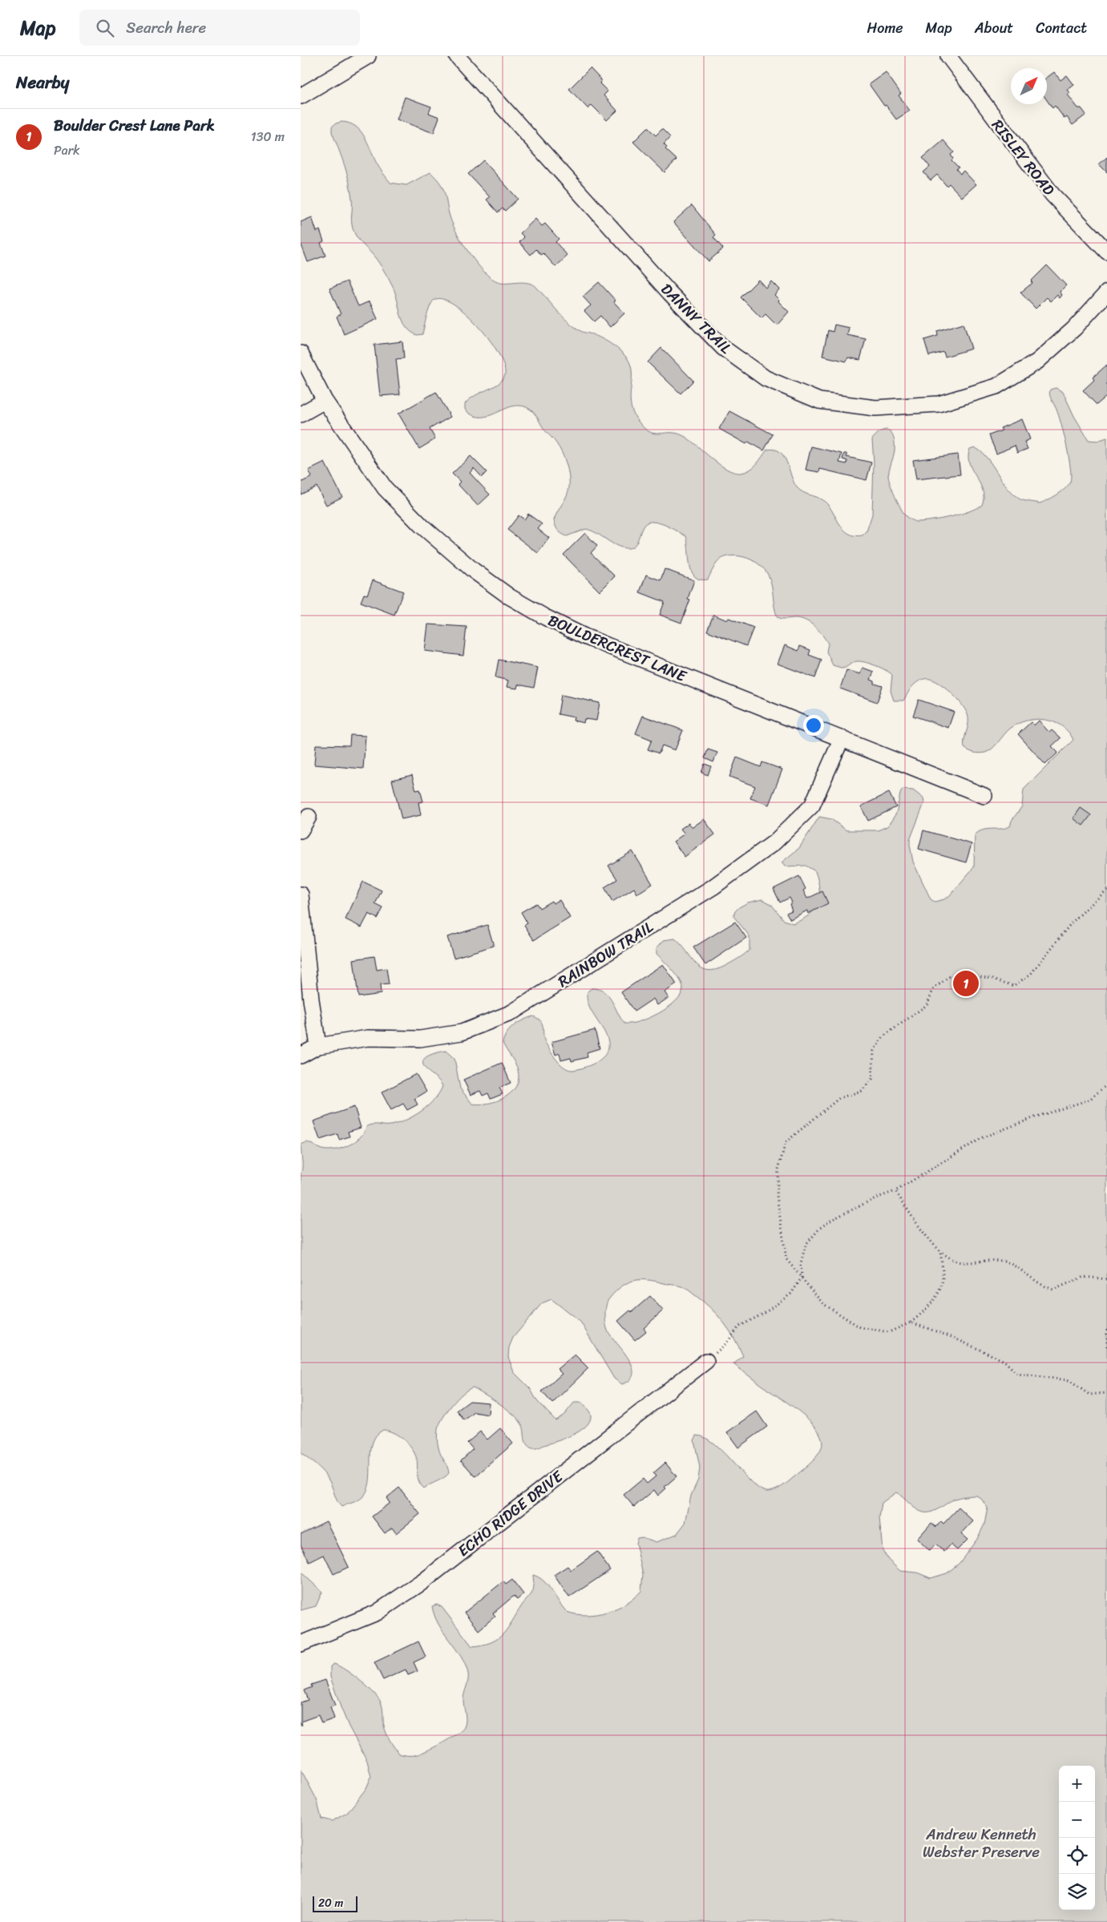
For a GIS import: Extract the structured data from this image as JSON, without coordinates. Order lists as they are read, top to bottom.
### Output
{
  "streets": {
    "street": [
      "RISLEY ROAD",
      "DANNY TRAIL",
      "BOULDERCREST LANE",
      "RAINBOW TRAIL",
      "ECHO RIDGE DRIVE"
    ]
  },
  "crossings": [
    ["BOULDERCREST LANE", "RAINBOW TRAIL"]
  ],
  "parks": ["Andrew Kenneth Webster Preserve"],
  "scale_bar": "20 m",
  "north": "top right",
  "page": {
    "header": "Map",
    "search": "Search here",
    "nav": [
      "Home",
      "Map",
      "About",
      "Contact"
    ],
    "heading": "Nearby",
    "list": [
      {
        "mark": "1",
        "name": "Boulder Crest Lane Park",
        "note": "Park",
        "value": "130 m"
      }
    ],
    "pins": "1",
    "map_buttons": ["+", "−"],
    "scale": "20 m"
  }
}
